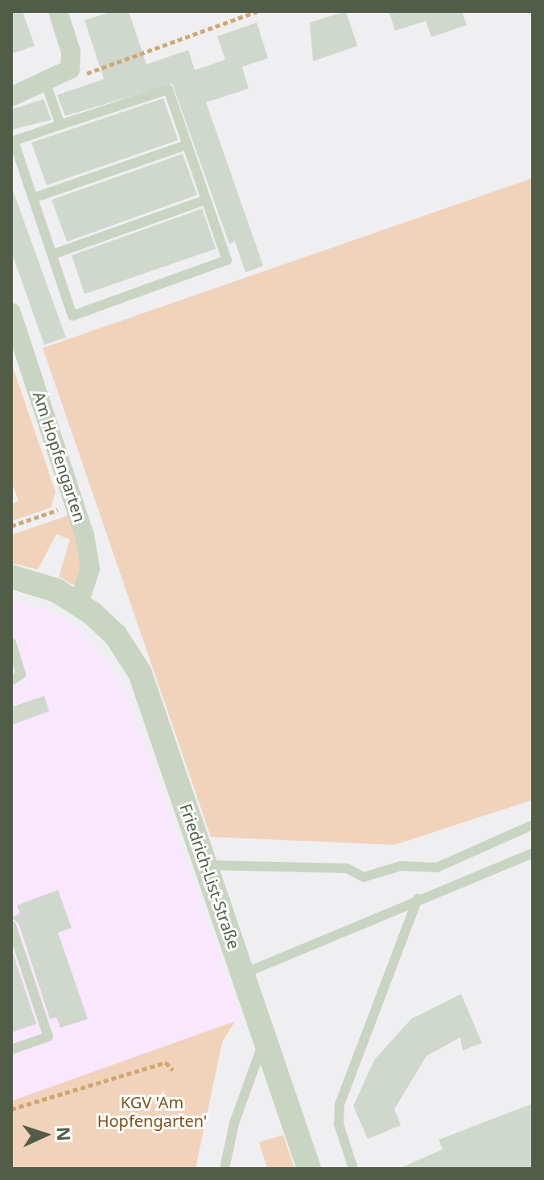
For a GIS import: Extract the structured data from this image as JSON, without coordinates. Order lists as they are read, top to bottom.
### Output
{
  "streets": {
    "street": ["Am Hopfengarten", "Friedrich-List-Straße"]
  },
  "crossings": [
    ["Am Hopfengarten", "Friedrich-List-Straße"]
  ],
  "parks": ["KGV 'Am Hopfengarten'"],
  "north": "right"
}
